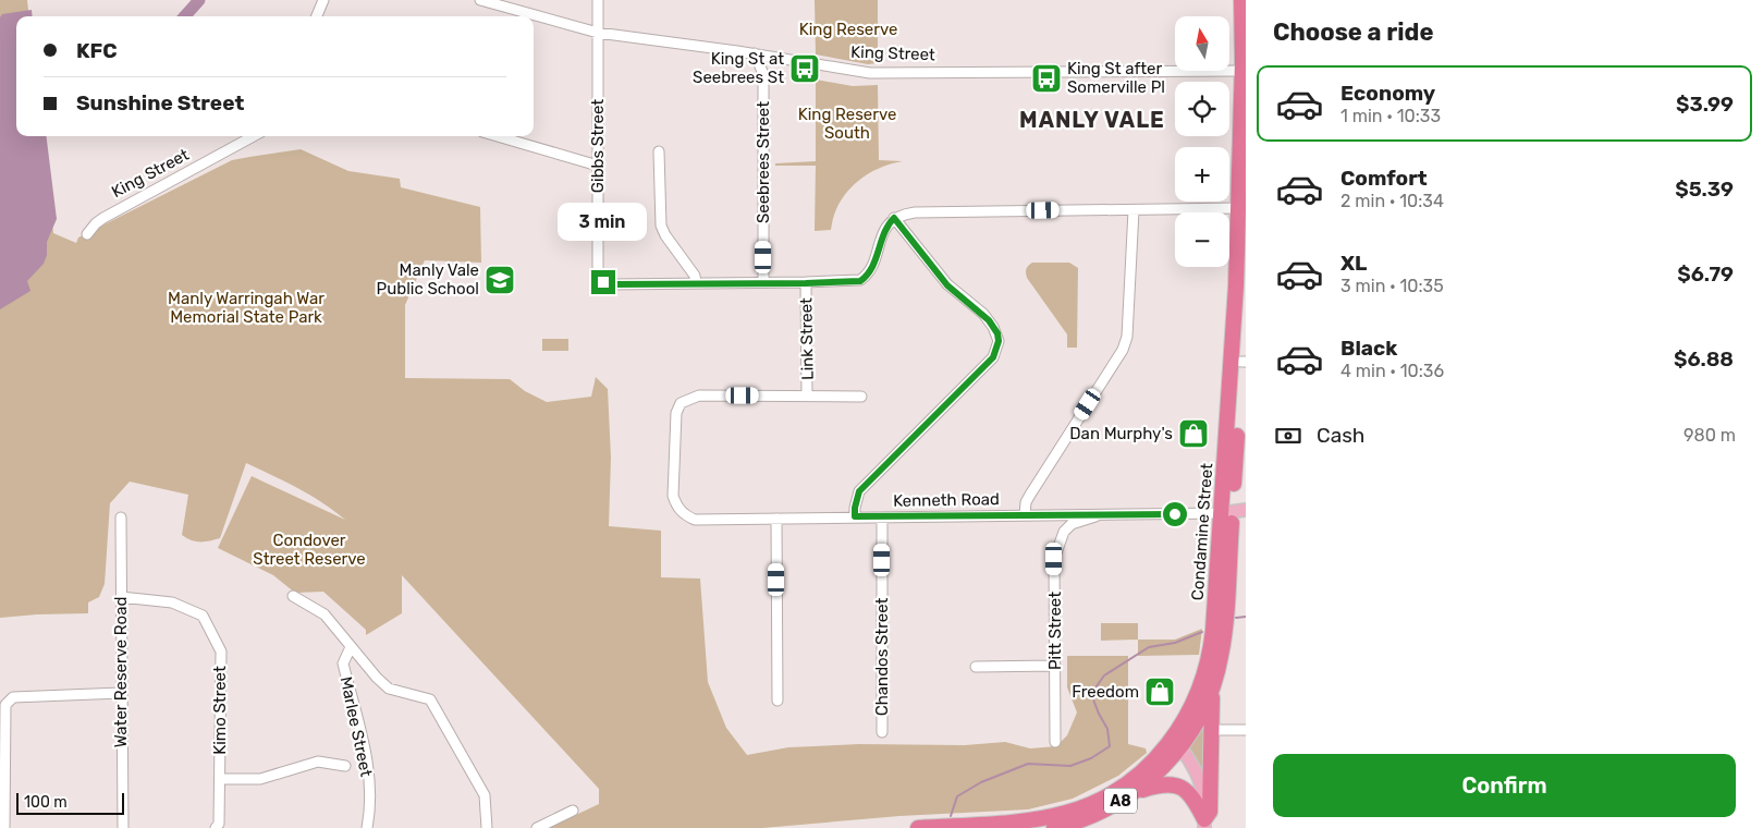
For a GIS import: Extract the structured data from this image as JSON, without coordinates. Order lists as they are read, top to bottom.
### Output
{
  "streets": {
    "highway": ["Condamine Street", "A8"],
    "street": [
      "King Street",
      "Gibbs Street",
      "Seebrees Street",
      "Link Street",
      "Kenneth Road",
      "Pitt Street",
      "Chandos Street",
      "Water Reserve Road",
      "Kimo Street",
      "Marlee Street"
    ]
  },
  "crossings": [
    ["King Street", "Gibbs Street"],
    ["King Street", "Seebrees Street"],
    ["King Street", "Condamine Street"],
    ["Link Street", "Kenneth Road"],
    ["Kenneth Road", "Condamine Street"],
    ["Kenneth Road", "Pitt Street"],
    ["Kenneth Road", "Chandos Street"],
    ["Condamine Street", "A8"],
    ["Water Reserve Road", "Kimo Street"]
  ],
  "districts": ["MANLY VALE"],
  "parks": [
    "King Reserve",
    "King Reserve South",
    "Manly Warringah War Memorial State Park",
    "Condover Street Reserve"
  ],
  "places": {
    "bus stop": ["King St at Seebrees St", "King St after Somerville Pl"],
    "school or university": ["Manly Vale Public School"],
    "shop": ["Dan Murphy's", "Freedom"]
  },
  "scale_bar": "100 m",
  "north": "top",
  "page": {
    "heading": "Choose a ride",
    "map_buttons": ["+", "−"],
    "banner": ["KFC", "Sunshine Street"],
    "list": [
      {
        "name": "Economy",
        "note": "1 min · 10:33",
        "value": "$3.99"
      },
      {
        "name": "Comfort",
        "note": "2 min · 10:34",
        "value": "$5.39"
      },
      {
        "name": "XL",
        "note": "3 min · 10:35",
        "value": "$6.79"
      },
      {
        "name": "Black",
        "note": "4 min · 10:36",
        "value": "$6.88"
      }
    ],
    "bubble": "3 min",
    "pay": ["Cash", "980 m"],
    "buttons": "Confirm",
    "scale": "100 m"
  }
}
